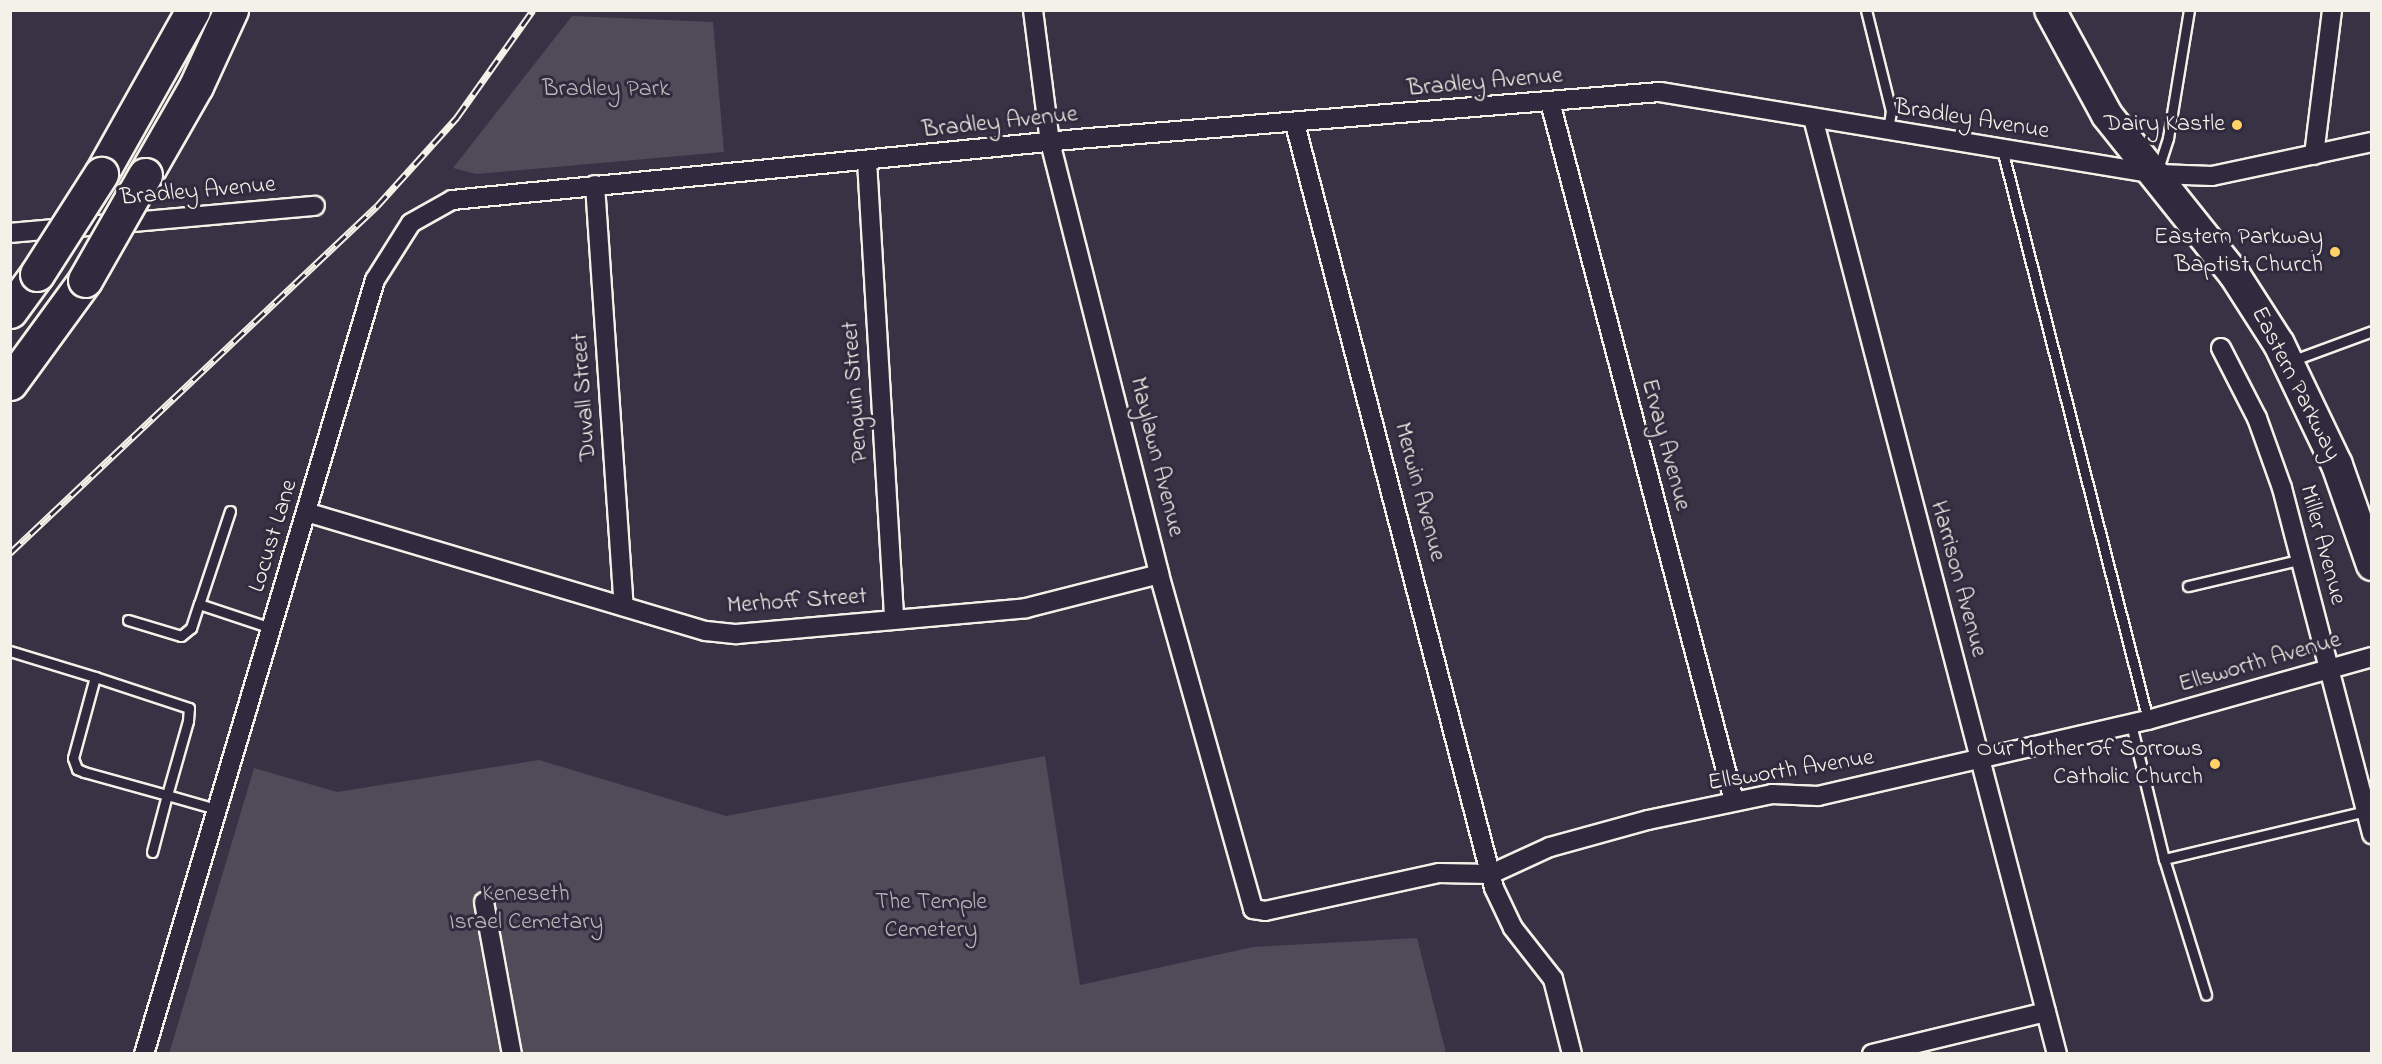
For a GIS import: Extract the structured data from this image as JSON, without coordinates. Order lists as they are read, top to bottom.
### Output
{
  "streets": {
    "main road": ["Eastern Parkway"],
    "street": [
      "Bradley Avenue",
      "Penguin Street",
      "Duvall Street",
      "Ervay Avenue",
      "Maylawn Avenue",
      "Merwin Avenue",
      "Locust Lane",
      "Miller Avenue",
      "Harrison Avenue",
      "Merhoff Street",
      "Ellsworth Avenue"
    ]
  },
  "crossings": [
    ["Bradley Avenue", "Eastern Parkway"],
    ["Bradley Avenue", "Penguin Street"],
    ["Bradley Avenue", "Duvall Street"],
    ["Bradley Avenue", "Ervay Avenue"],
    ["Bradley Avenue", "Maylawn Avenue"],
    ["Bradley Avenue", "Merwin Avenue"],
    ["Bradley Avenue", "Locust Lane"],
    ["Bradley Avenue", "Harrison Avenue"],
    ["Penguin Street", "Merhoff Street"],
    ["Duvall Street", "Locust Lane"],
    ["Duvall Street", "Merhoff Street"],
    ["Ervay Avenue", "Ellsworth Avenue"],
    ["Maylawn Avenue", "Merhoff Street"],
    ["Maylawn Avenue", "Ellsworth Avenue"],
    ["Merwin Avenue", "Ellsworth Avenue"],
    ["Locust Lane", "Merhoff Street"],
    ["Miller Avenue", "Ellsworth Avenue"],
    ["Harrison Avenue", "Ellsworth Avenue"]
  ],
  "parks": ["Bradley Park", "Keneseth Israel Cemetary", "The Temple Cemetery"],
  "places": ["Dairy Kastle", "Eastern Parkway Baptist Church", "Our Mother of Sorrows Catholic Church"]
}
